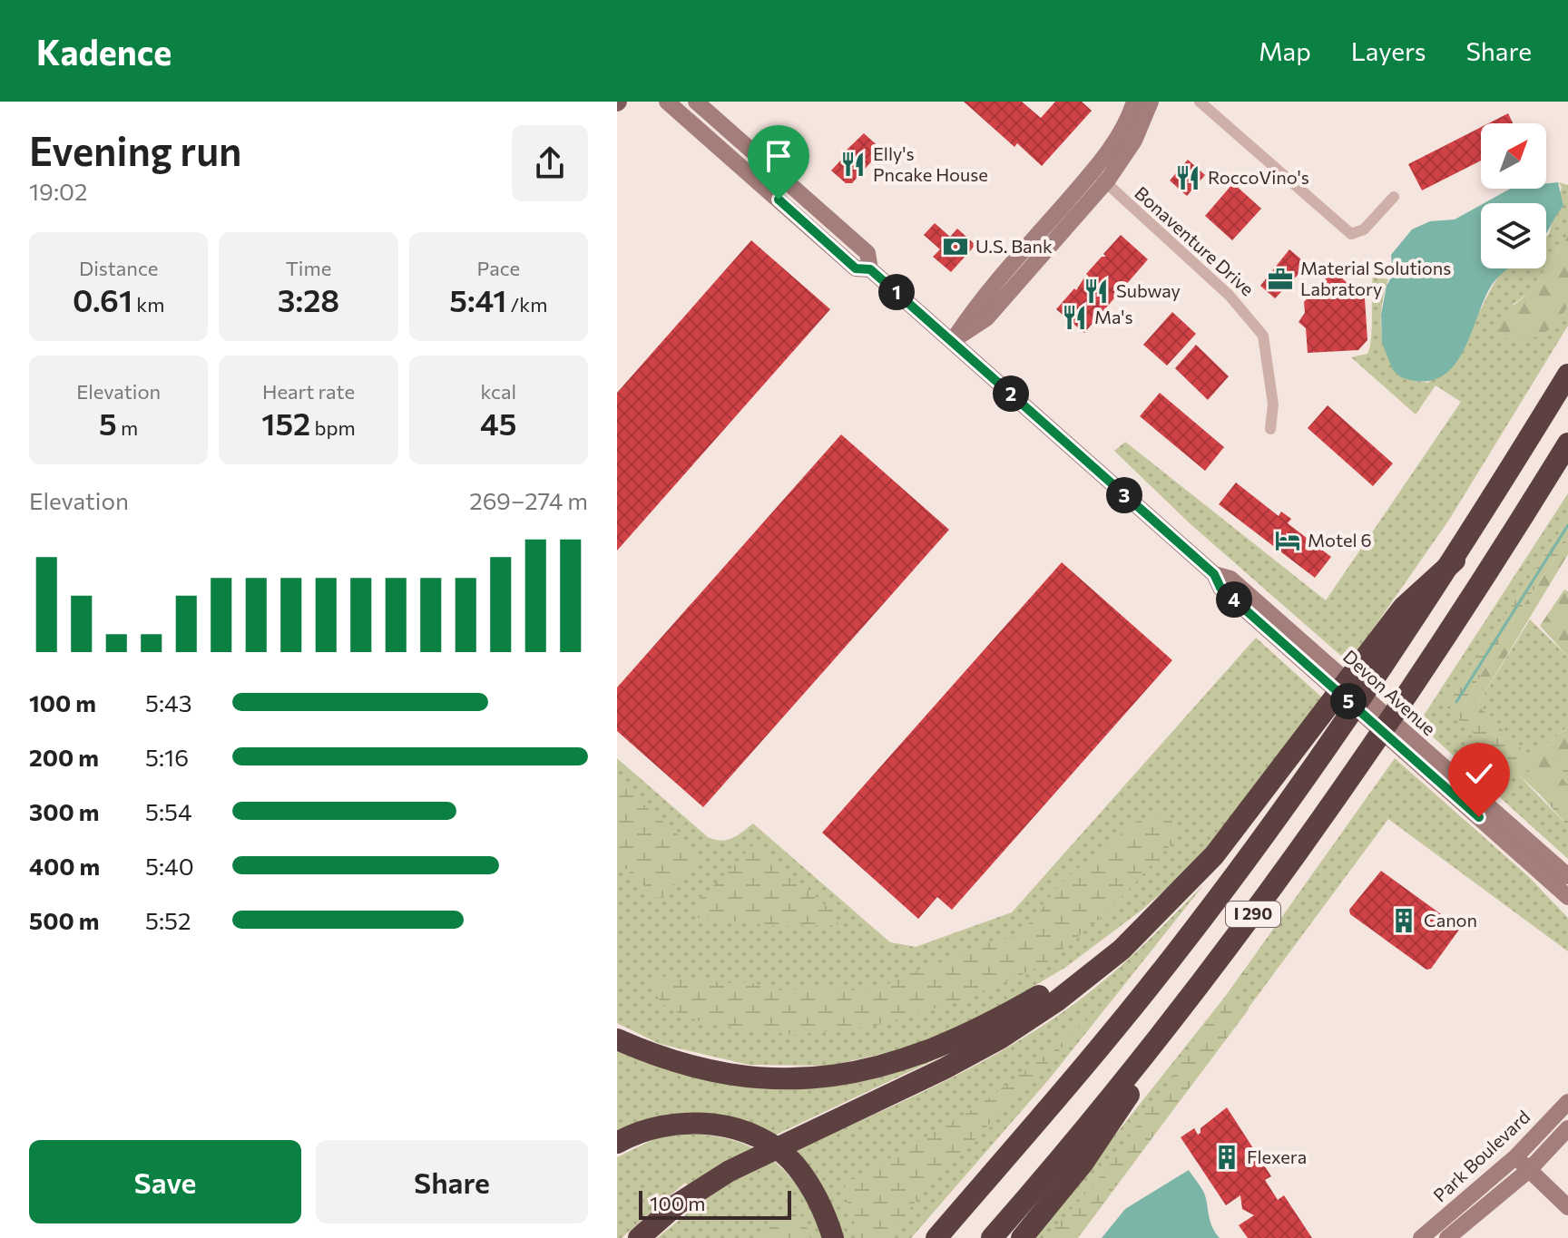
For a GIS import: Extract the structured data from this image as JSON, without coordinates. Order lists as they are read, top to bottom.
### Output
{
  "streets": {
    "highway": ["I 290"],
    "main road": ["Devon Avenue", "Park Boulevard"],
    "street": ["Bonaventure Drive"]
  },
  "places": {
    "restaurant": [
      "Elly's Pncake House",
      "RoccoVino's",
      "Subway",
      "Ma's"
    ],
    "bank": ["U.S. Bank"],
    "office": ["Material Solutions Labratory"],
    "hotel": ["Motel 6"],
    "building": ["Canon", "Flexera"]
  },
  "scale_bar": "100 m",
  "north": "top right",
  "page": {
    "header": "Kadence",
    "nav": ["Map", "Layers", "Share"],
    "heading": ["Evening run", "19:02"],
    "stats": [
      ["Distance", "0.61 km"],
      ["Time", "3:28"],
      ["Pace", "5:41 /km"],
      ["Elevation", "5 m"],
      ["Heart rate", "152 bpm"],
      ["kcal", "45"]
    ],
    "pins": [
      "1",
      "2",
      "3",
      "4",
      "5"
    ],
    "chart": ["Elevation", "269–274 m"],
    "list": [
      {
        "name": "100 m",
        "note": "5:43"
      },
      {
        "name": "200 m",
        "note": "5:16"
      },
      {
        "name": "300 m",
        "note": "5:54"
      },
      {
        "name": "400 m",
        "note": "5:40"
      },
      {
        "name": "500 m",
        "note": "5:52"
      }
    ],
    "buttons": ["Save", "Share"],
    "scale": "100 m"
  }
}
